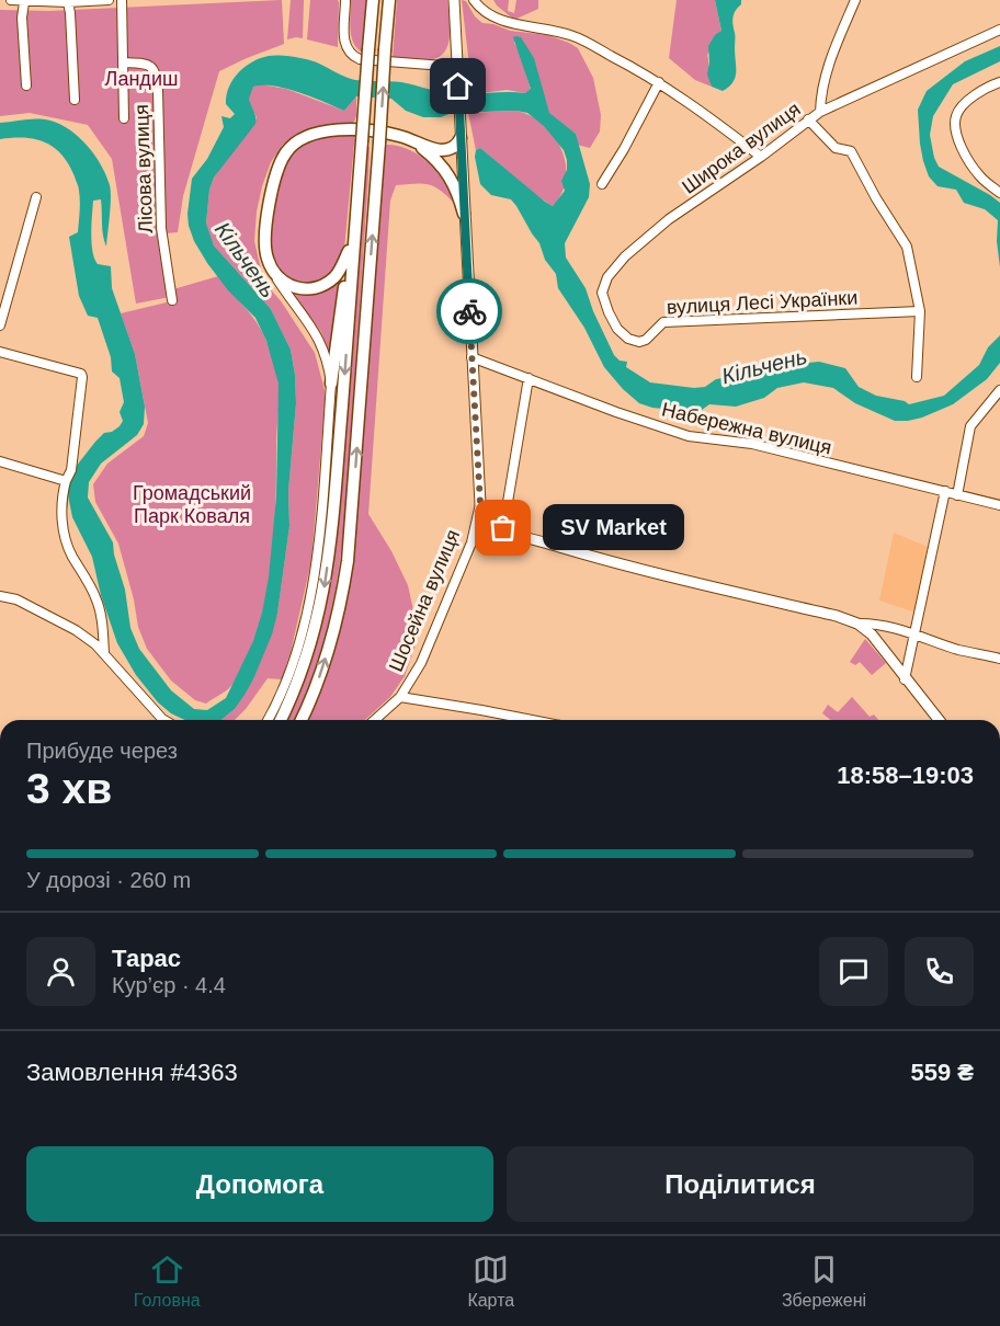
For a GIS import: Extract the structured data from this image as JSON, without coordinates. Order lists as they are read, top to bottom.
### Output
{
  "streets": {
    "main road": ["Шосейна вулиця"],
    "street": [
      "Широка вулиця",
      "Лісова вулиця",
      "вулиця Лесі Українки",
      "Набережна вулиця"
    ]
  },
  "crossings": [
    ["Широка вулиця", "вулиця Лесі Українки"],
    ["Набережна вулиця", "Шосейна вулиця"]
  ],
  "water": ["Кільчень"],
  "parks": ["Ландиш", "Громадський Парк Коваля"],
  "places": ["SV Market"],
  "page": {
    "bubble": "SV Market",
    "heading": ["3 хв", "Прибуде через", "18:58–19:03"],
    "panel": [
      "Тарас",
      "Кур’єр · 4.4",
      "Замовлення #4363",
      "559 ₴"
    ],
    "bar": "У дорозі · 260 m",
    "buttons": ["Допомога", "Поділитися"],
    "tabs": ["Головна", "Карта", "Збережені"]
  }
}
